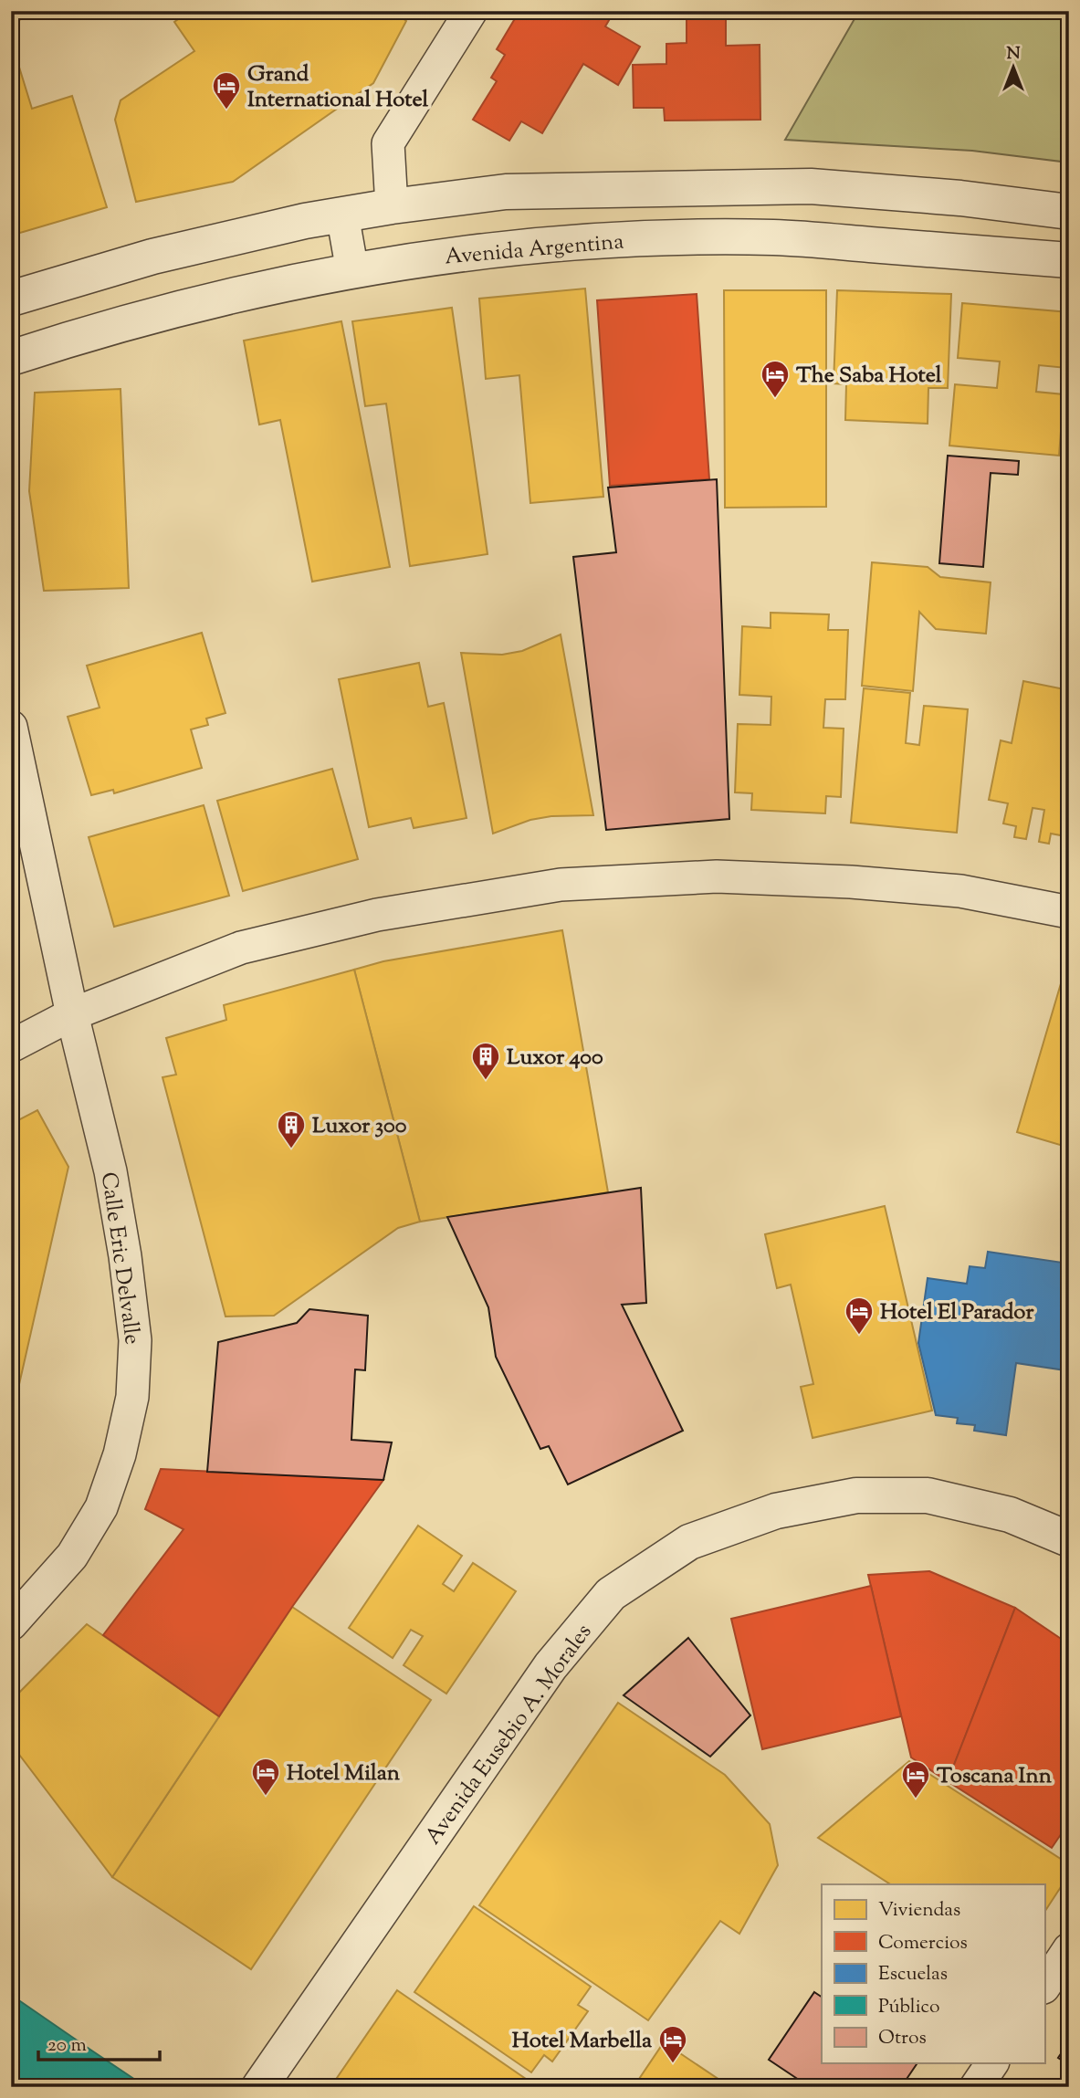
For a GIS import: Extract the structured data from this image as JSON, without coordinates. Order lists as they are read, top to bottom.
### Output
{
  "streets": {
    "street": ["Avenida Argentina", "Calle Eric Delvalle", "Avenida Eusebio A. Morales"]
  },
  "places": {
    "hotel": [
      "Grand International Hotel",
      "The Saba Hotel",
      "Hotel El Parador",
      "Hotel Milan",
      "Toscana Inn",
      "Hotel Marbella"
    ],
    "building": ["Luxor 400", "Luxor 300"]
  },
  "legend": [
    "Viviendas",
    "Comercios",
    "Escuelas",
    "Público",
    "Otros"
  ],
  "scale_bar": "20 m",
  "north": "top"
}
